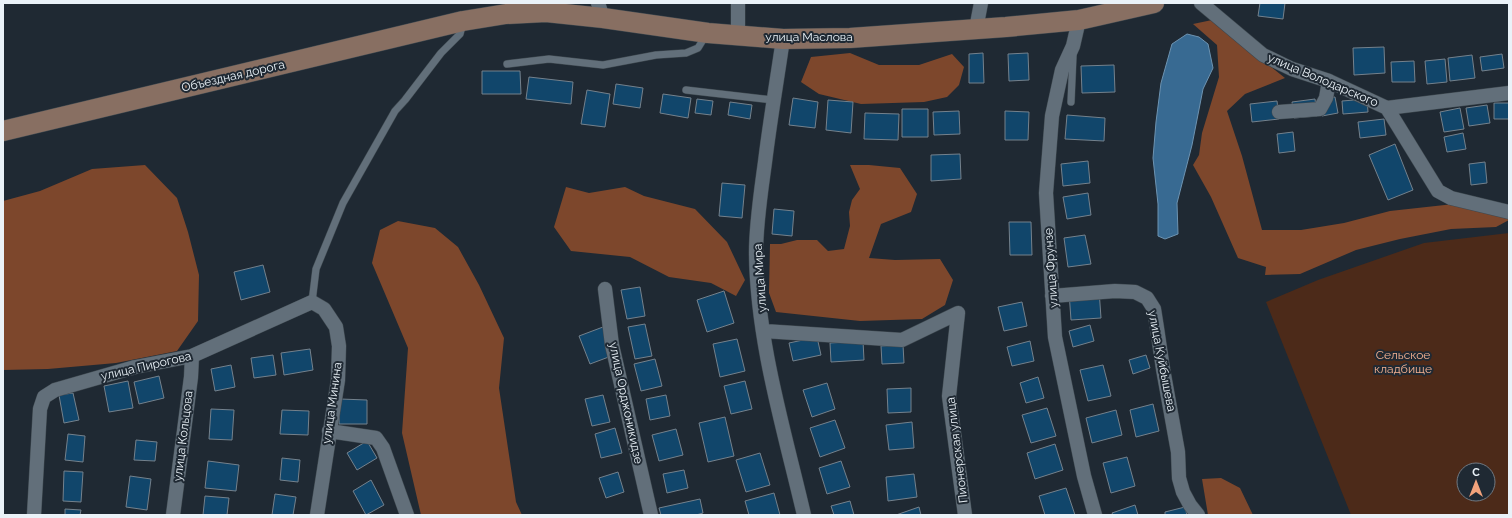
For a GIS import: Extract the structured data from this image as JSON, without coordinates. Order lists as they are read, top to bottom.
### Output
{
  "streets": {
    "main road": ["улица Маслова", "Объездная дорога"],
    "street": [
      "улица Володарского",
      "улица Фрунзе",
      "улица Мира",
      "улица Куйбышева",
      "улица Пирогова",
      "улица Минина",
      "улица Орджоникидзе",
      "улица Кольцова",
      "Пионерская улица"
    ]
  },
  "crossings": [
    ["улица Маслова", "Объездная дорога"],
    ["улица Маслова", "улица Фрунзе"],
    ["улица Маслова", "улица Мира"],
    ["улица Фрунзе", "улица Куйбышева"],
    ["улица Мира", "Пионерская улица"],
    ["улица Пирогова", "улица Минина"],
    ["улица Пирогова", "улица Кольцова"]
  ],
  "parks": ["Сельское кладбище"],
  "north": "top"
}
